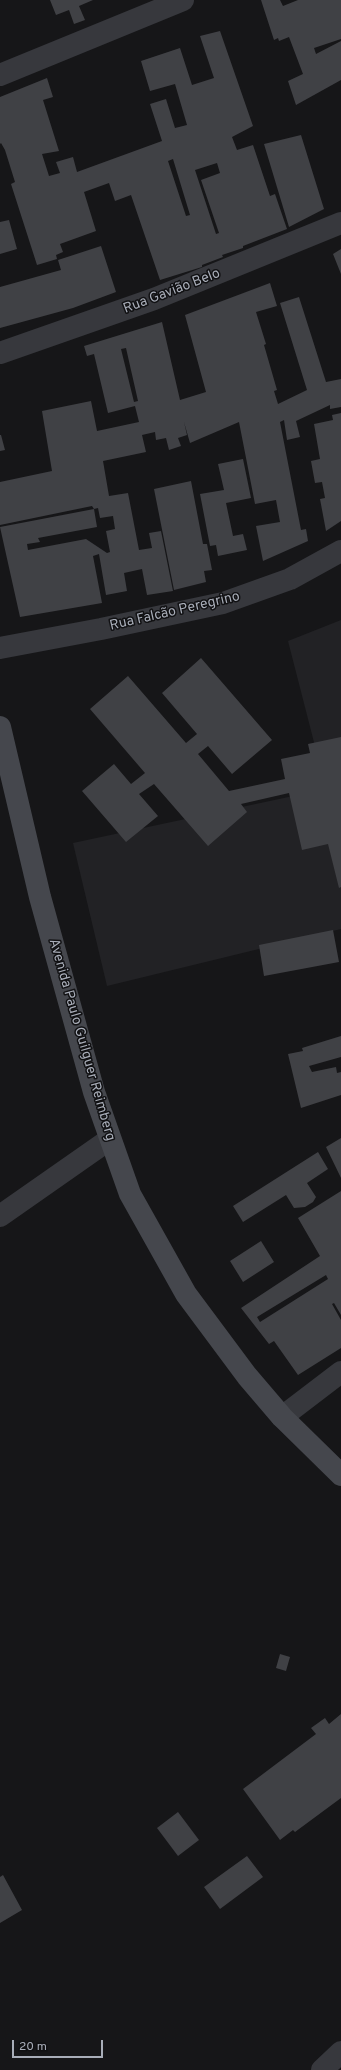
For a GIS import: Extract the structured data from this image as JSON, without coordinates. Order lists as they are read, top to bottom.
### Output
{
  "streets": {
    "main road": ["Avenida Paulo Guilguer Reimberg"],
    "street": ["Rua Gavião Belo", "Rua Falcão Peregrino"]
  },
  "scale_bar": "20 m"
}
